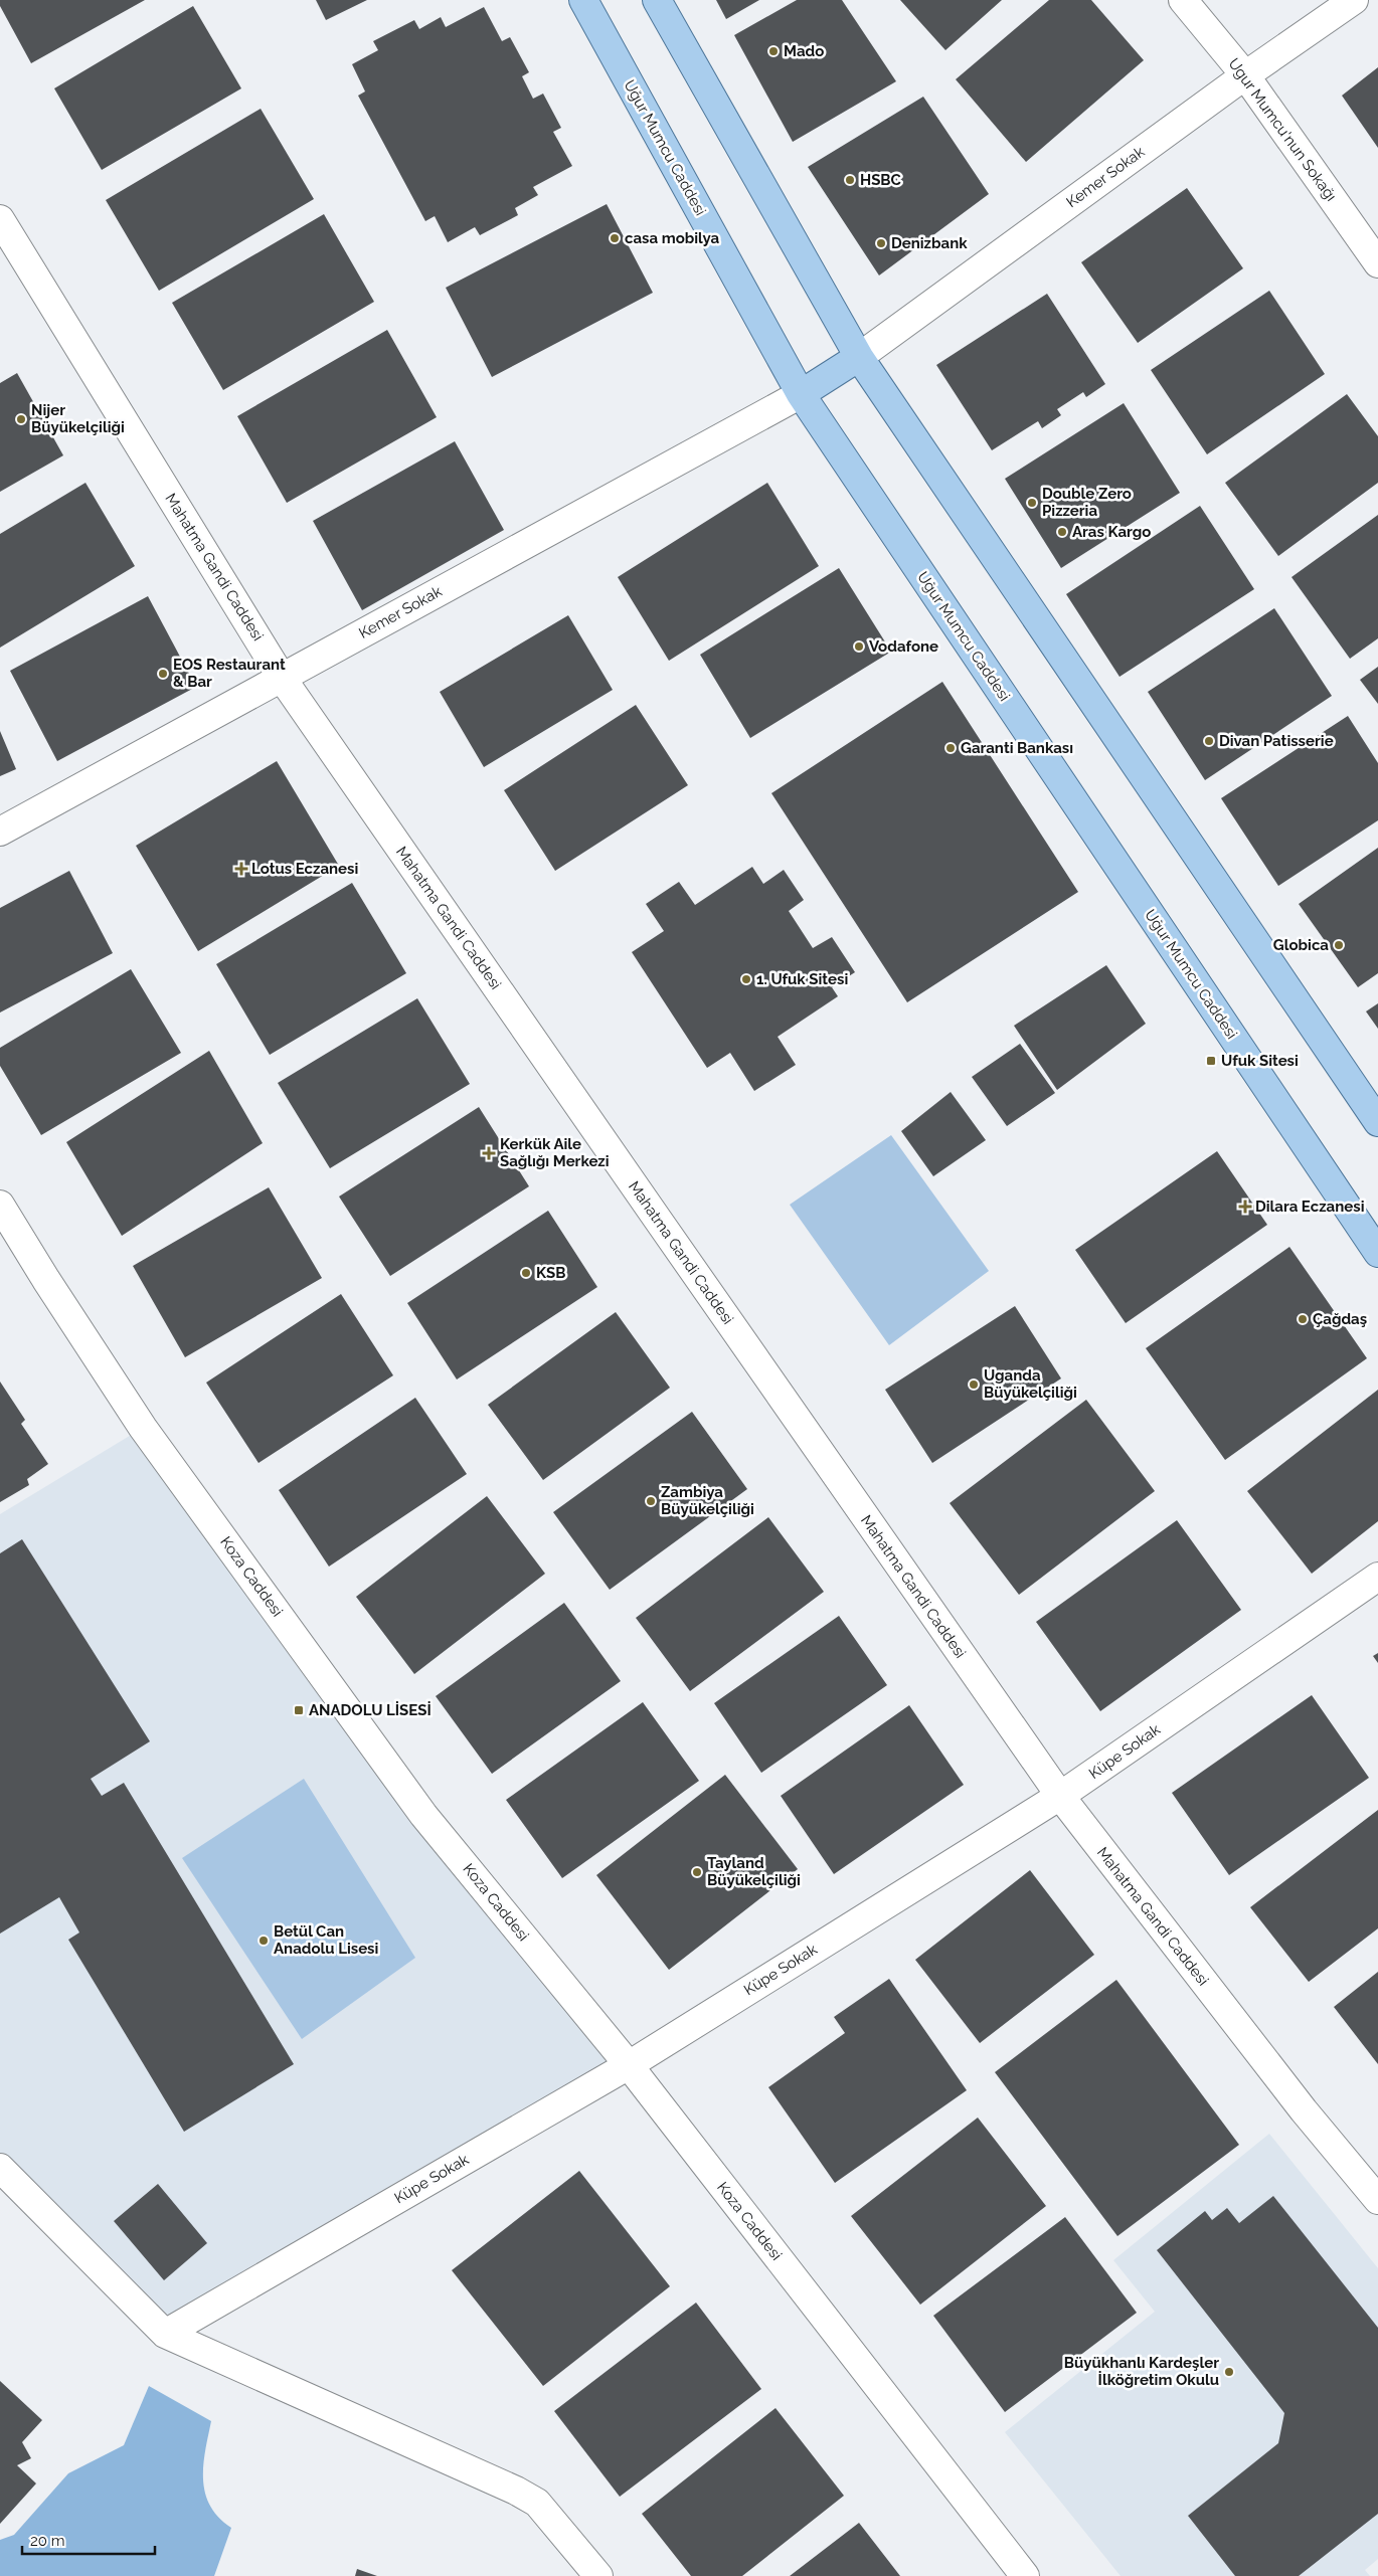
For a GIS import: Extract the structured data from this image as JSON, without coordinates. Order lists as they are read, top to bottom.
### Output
{
  "streets": {
    "main road": ["Uğur Mumcu Caddesi"],
    "street": [
      "Ugur Mumcu'nun Sokağı",
      "Kemer Sokak",
      "Mahatma Gandi Caddesi",
      "Koza Caddesi",
      "Küpe Sokak"
    ]
  },
  "crossings": [
    ["Ugur Mumcu'nun Sokağı", "Kemer Sokak"],
    ["Uğur Mumcu Caddesi", "Kemer Sokak"],
    ["Kemer Sokak", "Mahatma Gandi Caddesi"],
    ["Mahatma Gandi Caddesi", "Küpe Sokak"],
    ["Koza Caddesi", "Küpe Sokak"]
  ],
  "places": {
    "other": [
      "Mado",
      "HSBC",
      "casa mobilya",
      "Denizbank",
      "Nijer Büyükelçiliği",
      "Double Zero Pizzeria",
      "Aras Kargo",
      "Vodafone",
      "EOS Restaurant & Bar",
      "Divan Patisserie",
      "Garanti Bankası",
      "Globica",
      "1. Ufuk Sitesi",
      "KSB",
      "Çağdaş",
      "Uganda Büyükelçiliği",
      "Zambiya Büyükelçiliği",
      "Tayland Büyükelçiliği",
      "Betül Can Anadolu Lisesi",
      "Büyükhanlı Kardeşler İlköğretim Okulu"
    ],
    "health": ["Lotus Eczanesi", "Kerkük Aile Sağlığı Merkezi", "Dilara Eczanesi"],
    "transit": ["Ufuk Sitesi", "ANADOLU LİSESİ"]
  },
  "scale_bar": "20 m"
}
